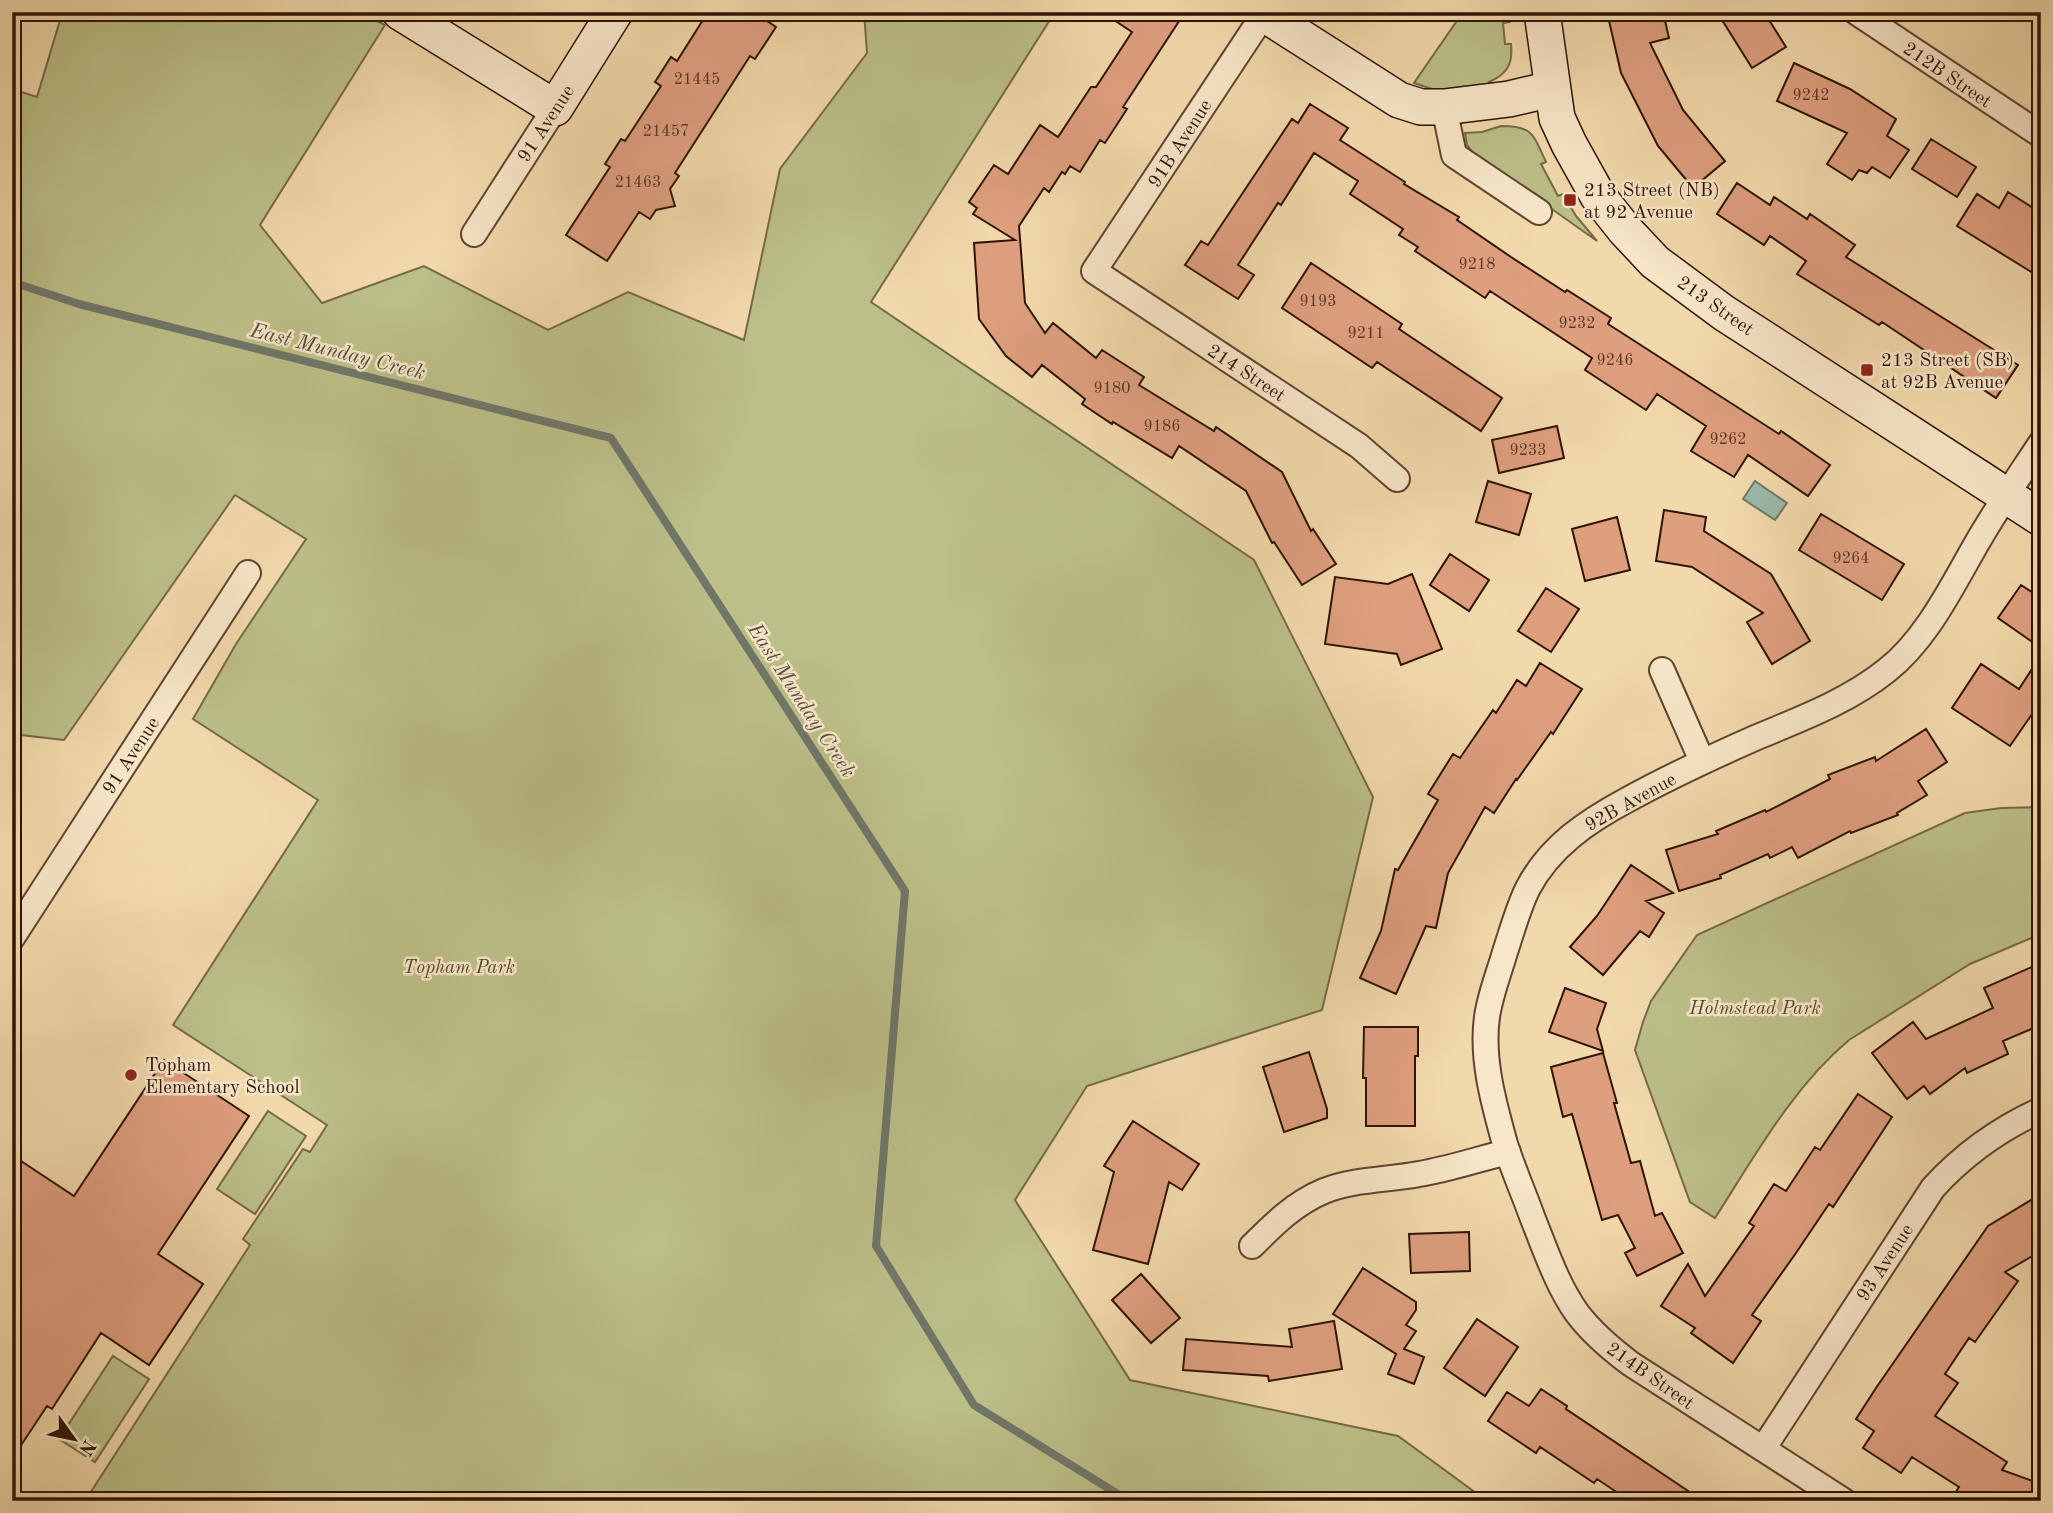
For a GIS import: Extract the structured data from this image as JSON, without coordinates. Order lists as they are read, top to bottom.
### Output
{
  "streets": {
    "street": [
      "212B Street",
      "91 Avenue",
      "91B Avenue",
      "213 Street",
      "214 Street",
      "92B Avenue",
      "93 Avenue",
      "214B Street"
    ]
  },
  "crossings": [
    ["91B Avenue", "214 Street"],
    ["213 Street", "92B Avenue"],
    ["92B Avenue", "214B Street"],
    ["93 Avenue", "214B Street"]
  ],
  "water": ["East Munday Creek"],
  "parks": ["Topham Park", "Holmstead Park"],
  "places": {
    "transit": ["213 Street (NB) at 92 Avenue", "213 Street (SB) at 92B Avenue"],
    "other": ["Topham Elementary School"]
  },
  "house_numbers": [
    "21445",
    "9242",
    "21457",
    "21463",
    "9218",
    "9193",
    "9232",
    "9211",
    "9246",
    "9180",
    "9186",
    "9262",
    "9233",
    "9264"
  ],
  "north": "bottom right"
}
